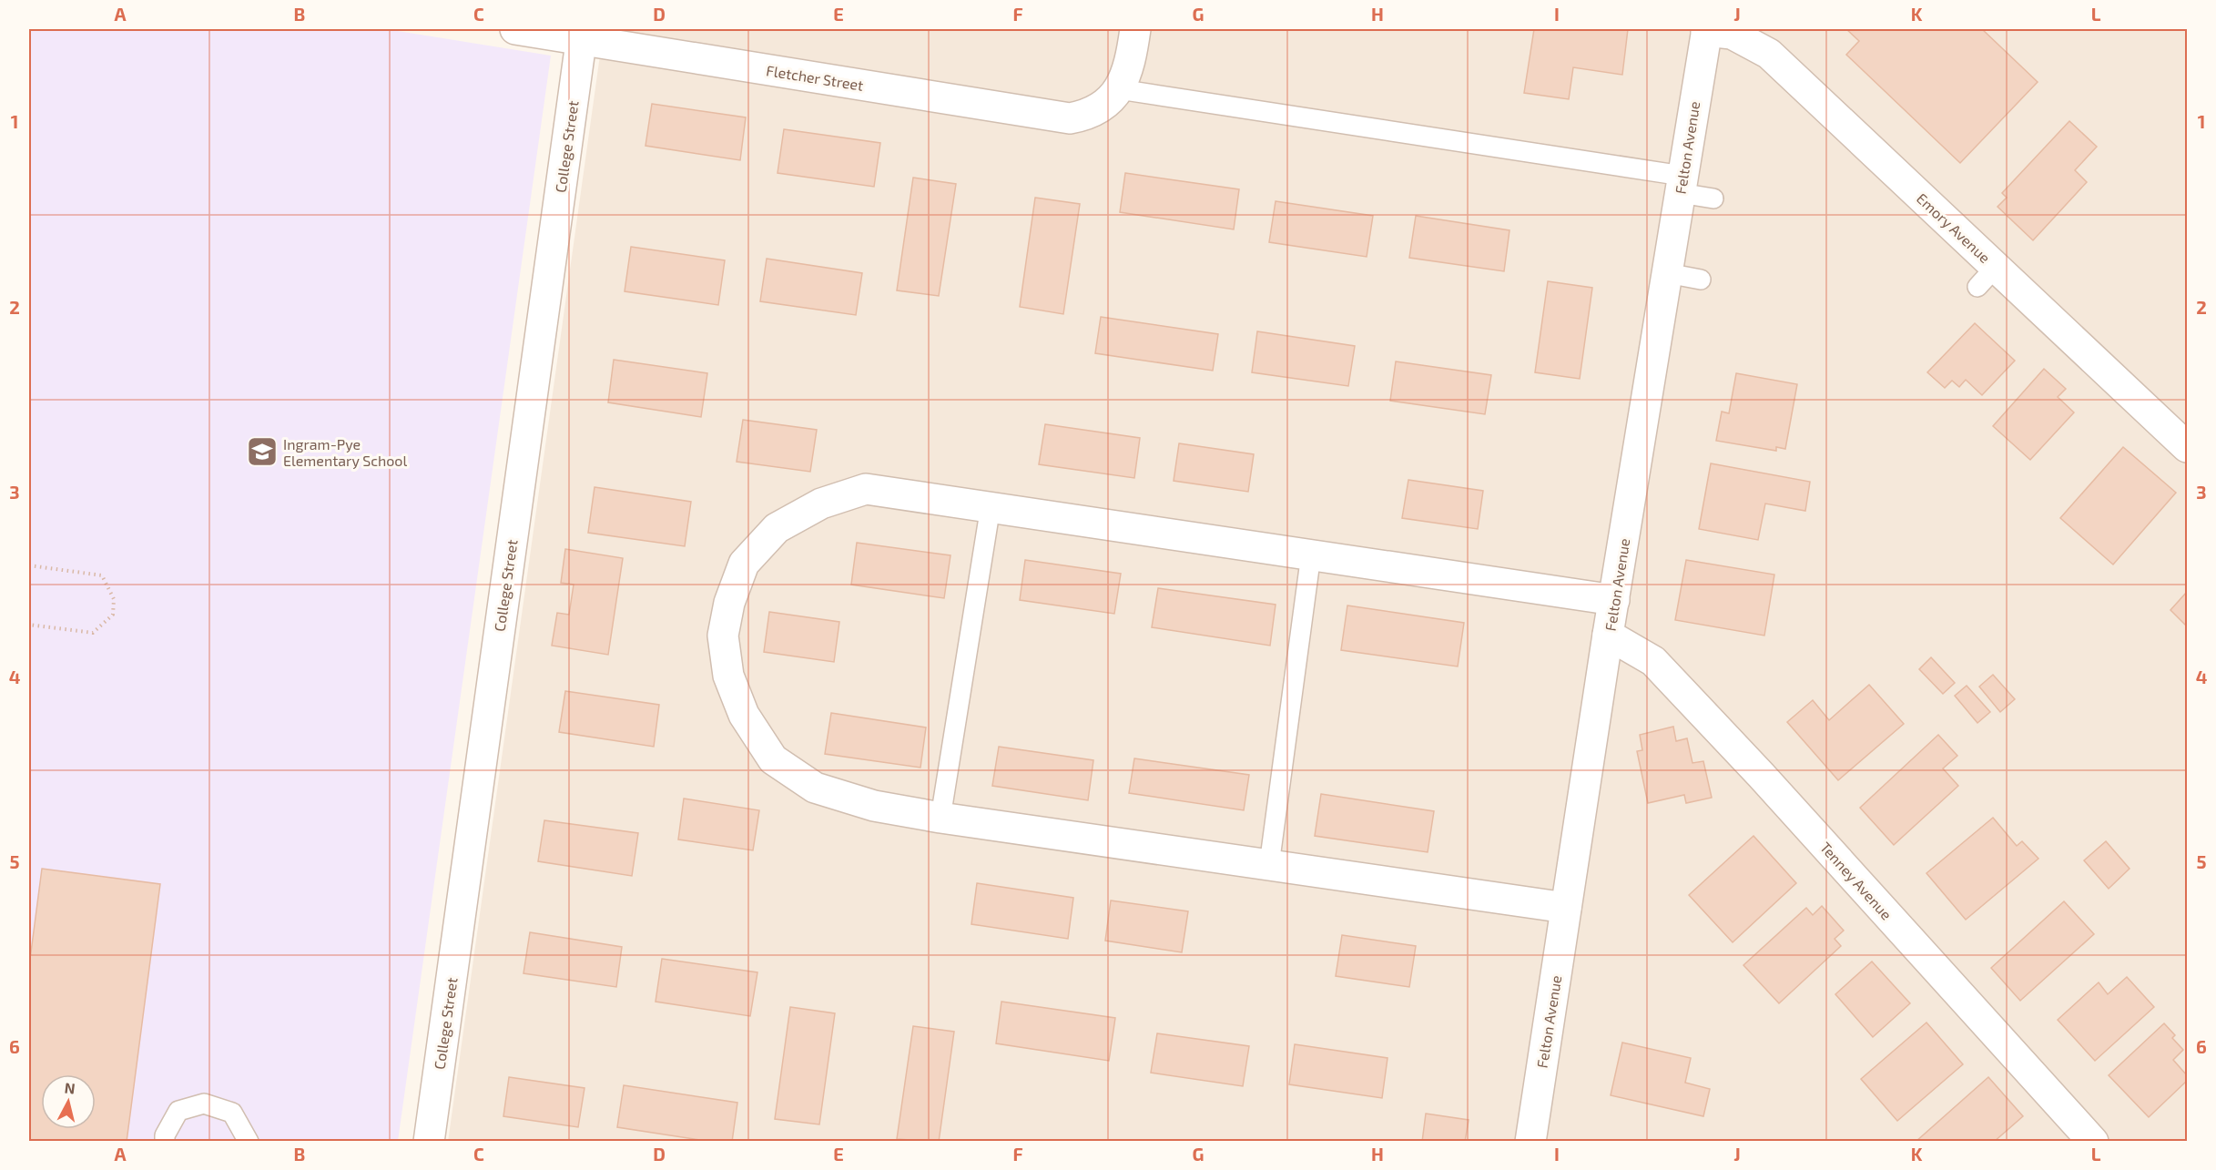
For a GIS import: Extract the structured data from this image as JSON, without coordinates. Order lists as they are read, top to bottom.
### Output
{
  "streets": {
    "street": [
      "Fletcher Street",
      "College Street",
      "Felton Avenue",
      "Emory Avenue",
      "Tenney Avenue"
    ]
  },
  "crossings": [
    ["Fletcher Street", "College Street"],
    ["Felton Avenue", "Emory Avenue"],
    ["Felton Avenue", "Tenney Avenue"]
  ],
  "places": {
    "school or university": ["Ingram-Pye Elementary School"]
  },
  "north": "top",
  "grid": {
    "columns": [
      "A",
      "B",
      "C",
      "D",
      "E",
      "F",
      "G",
      "H",
      "I",
      "J",
      "K",
      "L"
    ],
    "rows": [
      "1",
      "2",
      "3",
      "4",
      "5",
      "6"
    ]
  }
}
